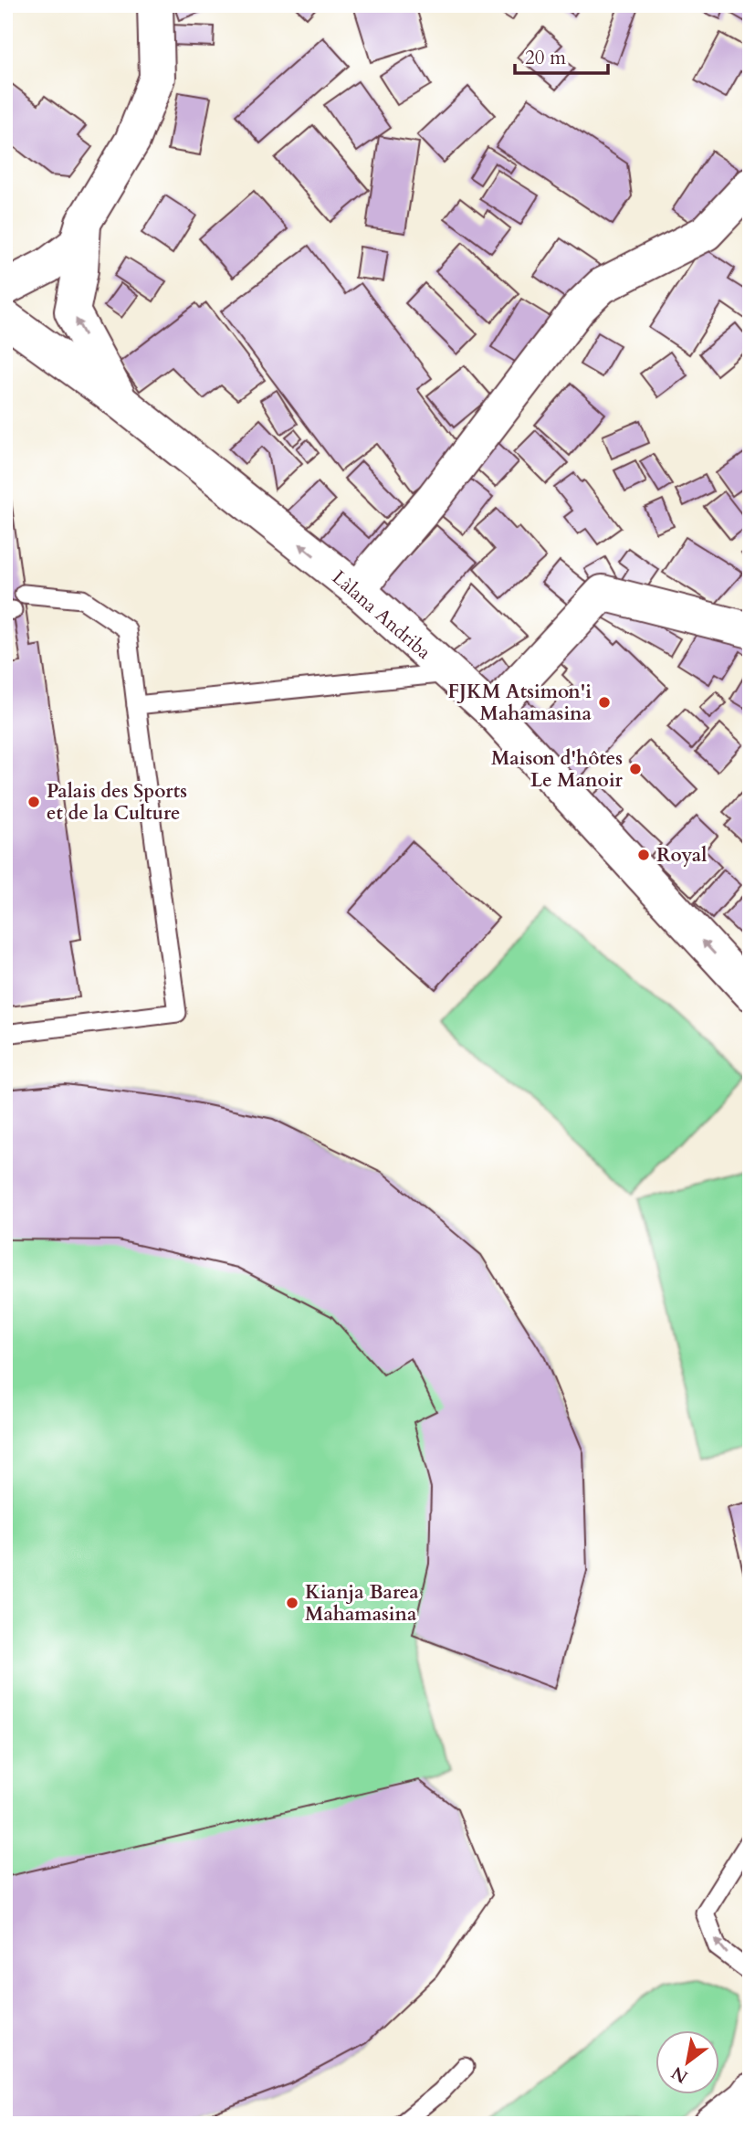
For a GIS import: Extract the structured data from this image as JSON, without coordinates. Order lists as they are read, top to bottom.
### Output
{
  "streets": {
    "street": ["Làlana Andriba"]
  },
  "one_way": ["Làlana Andriba"],
  "places": [
    "FJKM Atsimon'i Mahamasina",
    "Maison d'hôtes Le Manoir",
    "Palais des Sports et de la Culture",
    "Royal",
    "Kianja Barea Mahamasina"
  ],
  "scale_bar": "20 m",
  "north": "bottom left"
}
